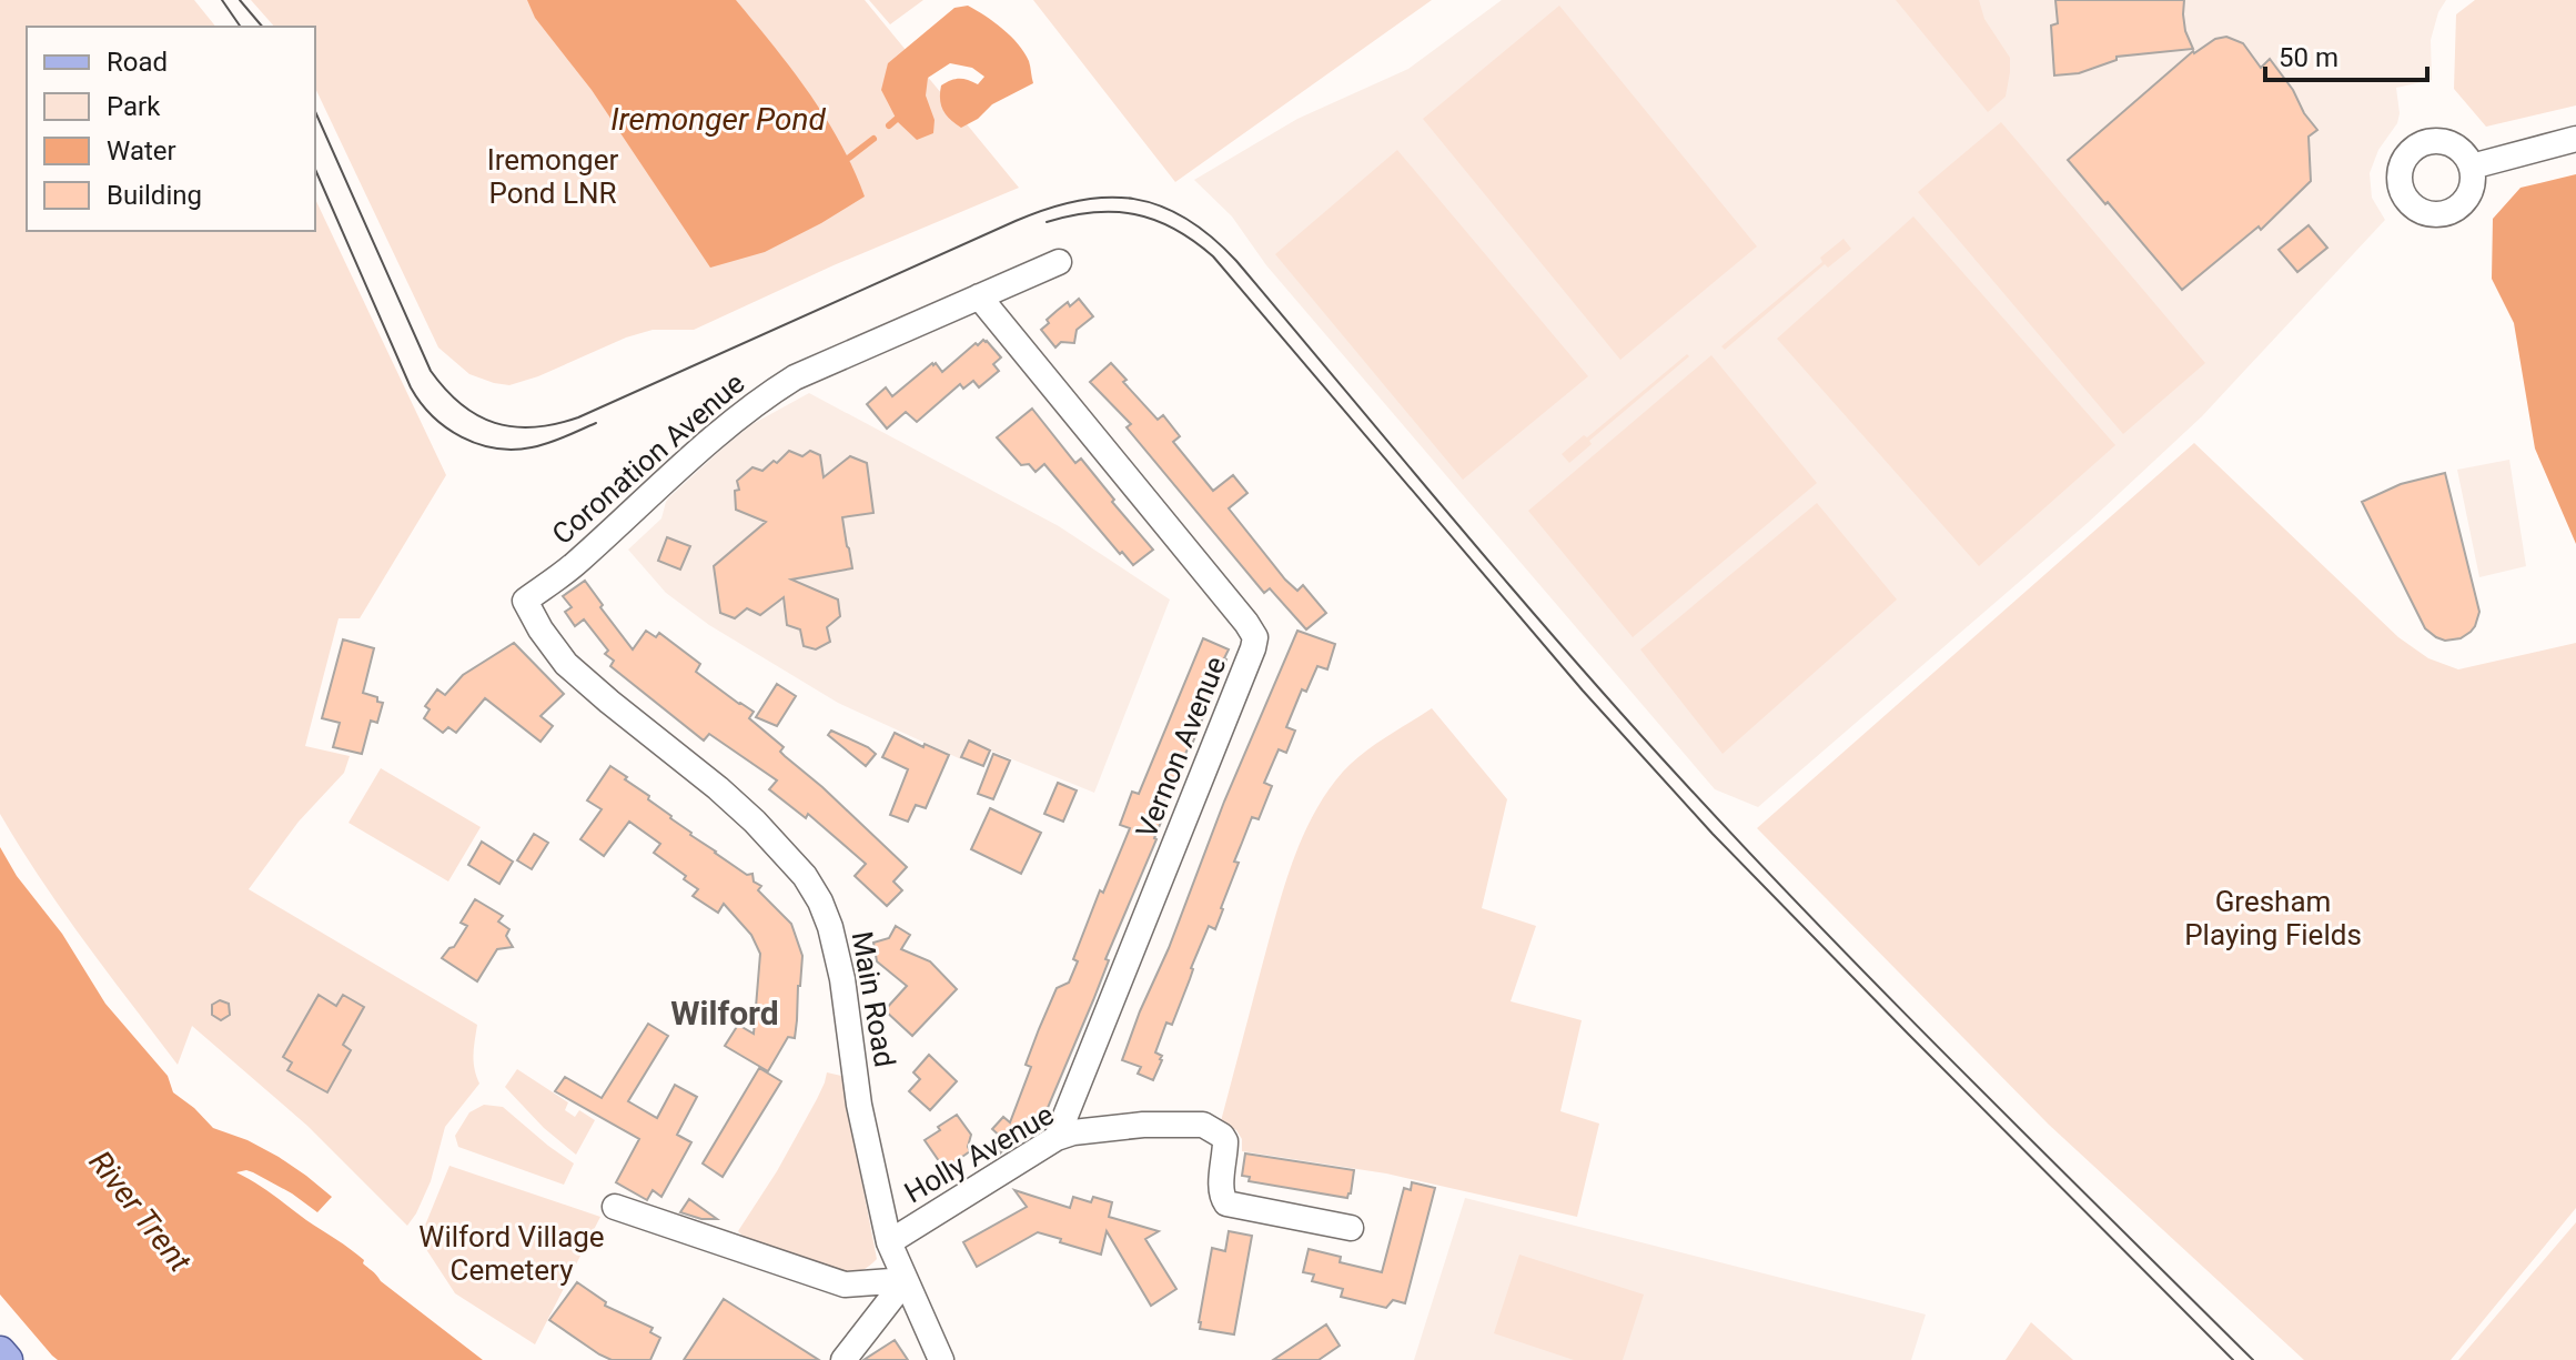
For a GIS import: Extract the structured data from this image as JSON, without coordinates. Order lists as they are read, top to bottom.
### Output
{
  "streets": {
    "street": [
      "Coronation Avenue",
      "Vernon Avenue",
      "Main Road",
      "Holly Avenue"
    ]
  },
  "crossings": [
    ["Coronation Avenue", "Vernon Avenue"],
    ["Coronation Avenue", "Main Road"],
    ["Vernon Avenue", "Holly Avenue"],
    ["Main Road", "Holly Avenue"]
  ],
  "districts": ["Wilford"],
  "water": ["Iremonger Pond", "River Trent"],
  "parks": ["Iremonger Pond LNR", "Gresham Playing Fields", "Wilford Village Cemetery"],
  "legend": [
    "Road",
    "Park",
    "Water",
    "Building"
  ],
  "scale_bar": "50 m"
}
